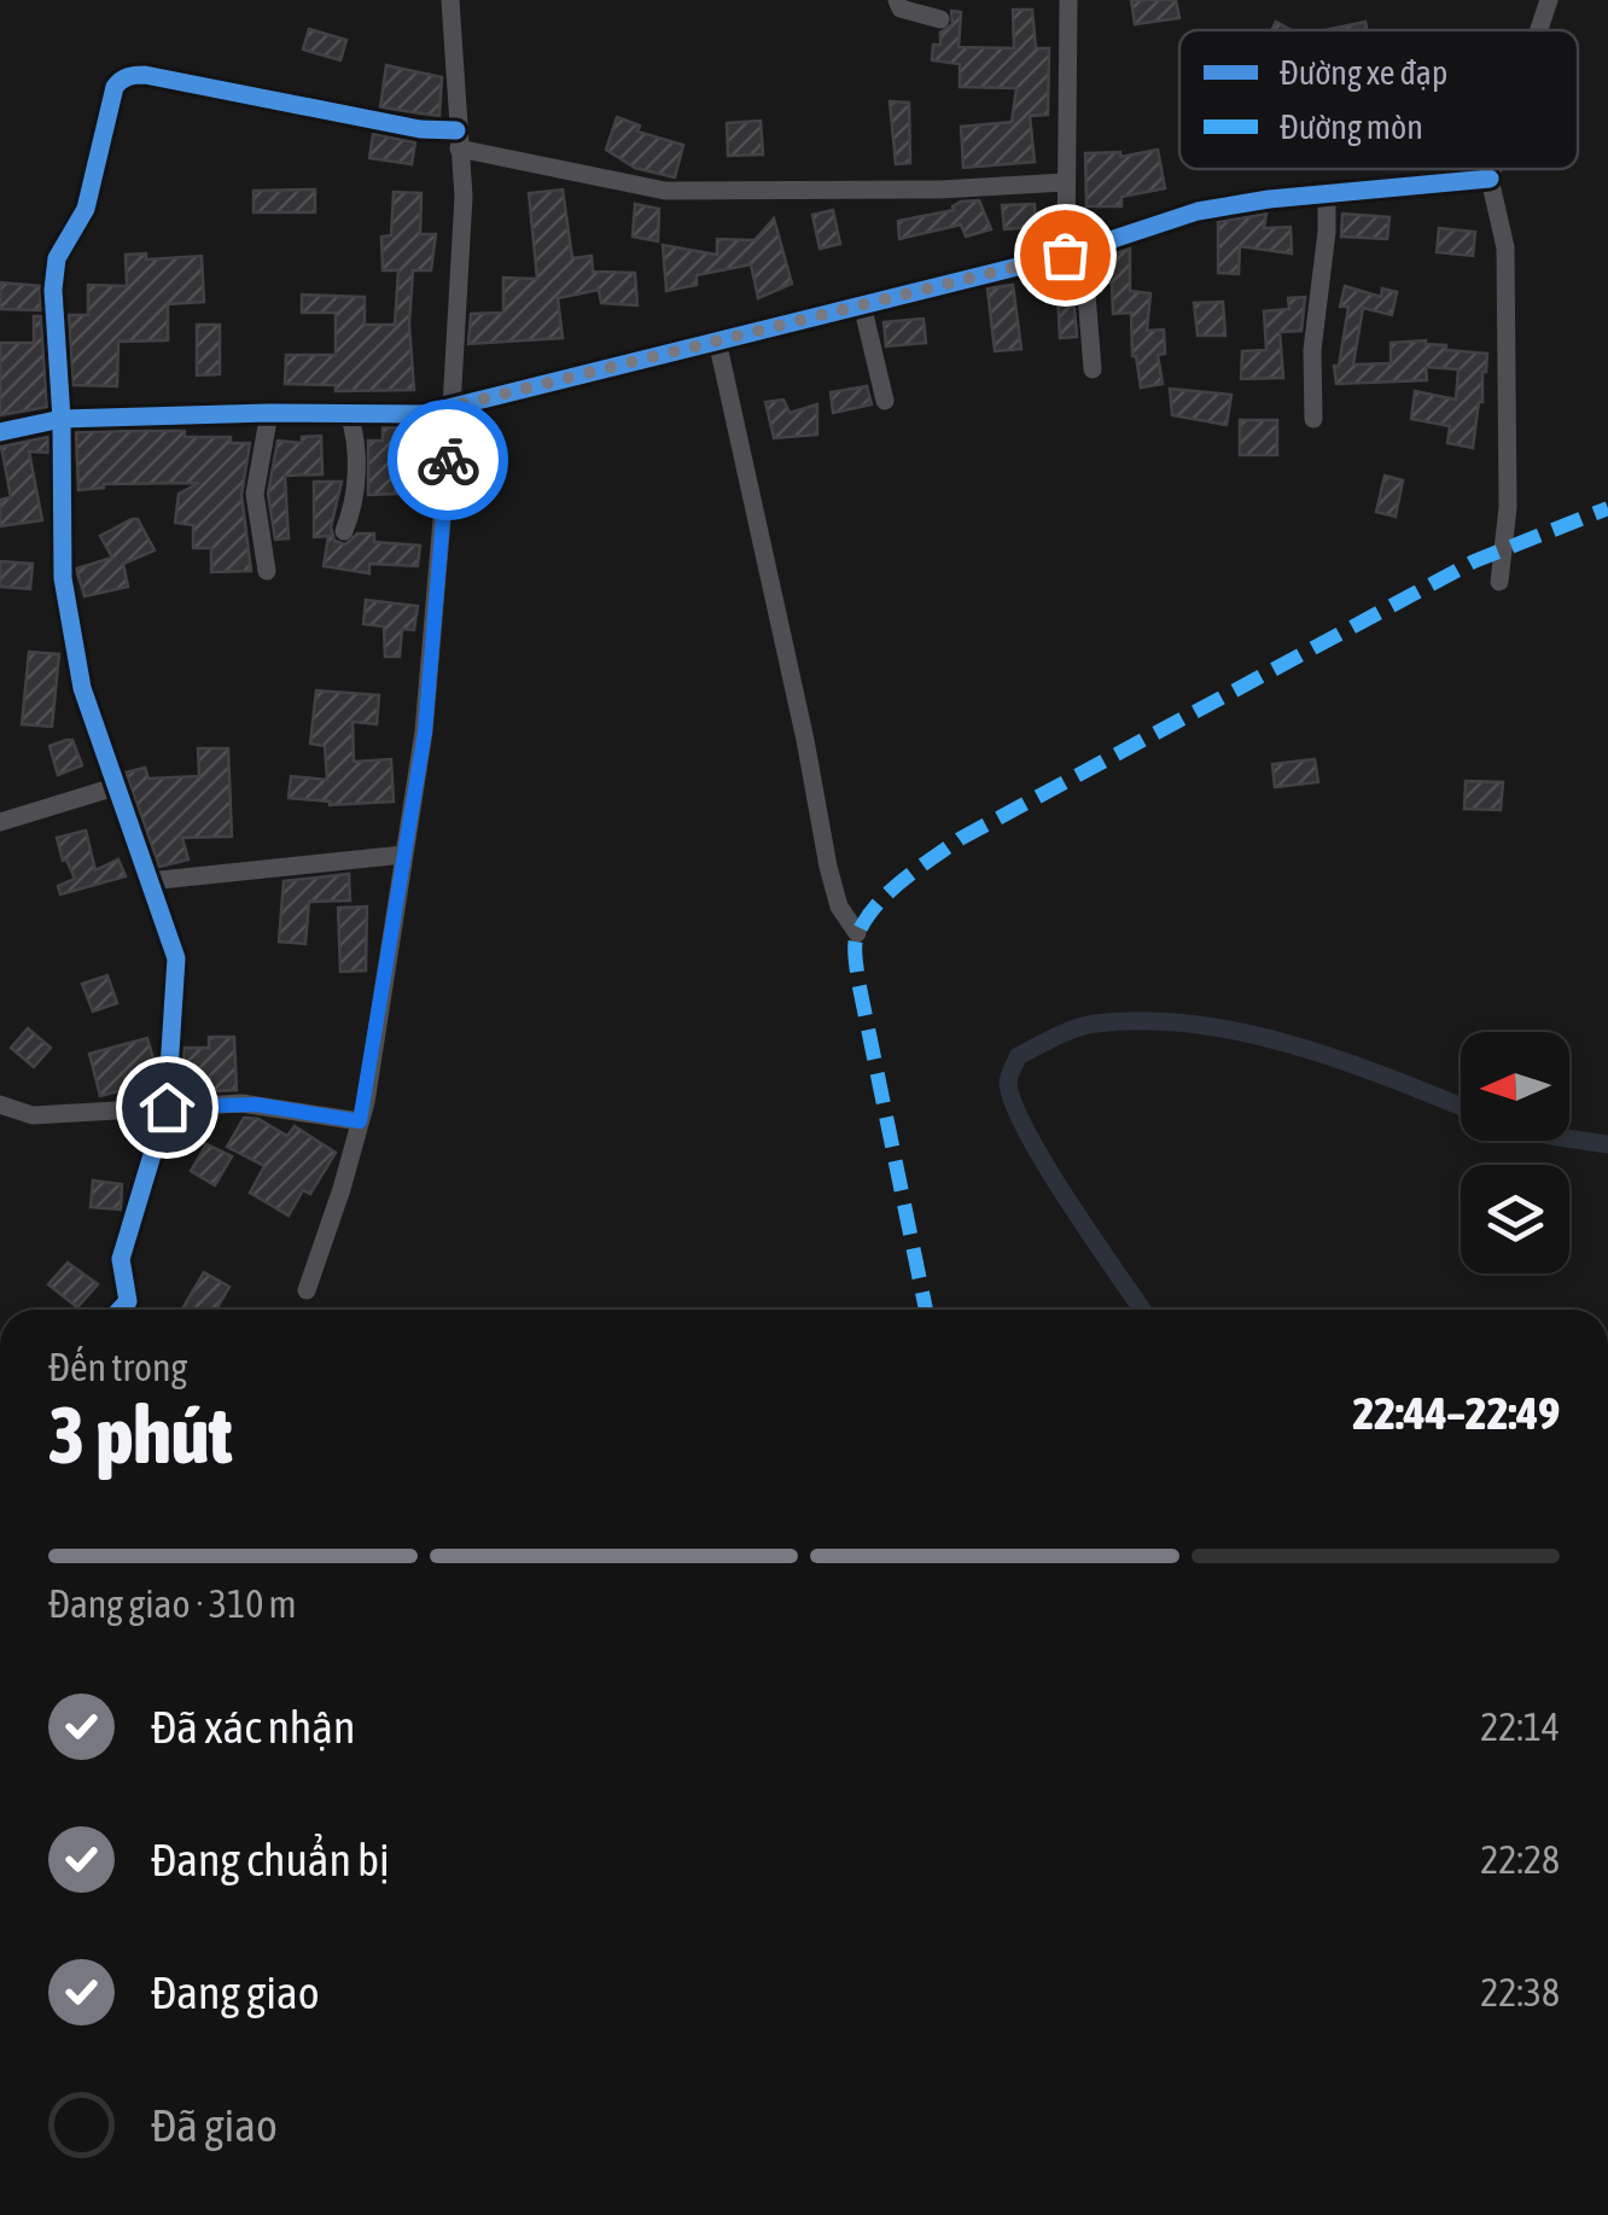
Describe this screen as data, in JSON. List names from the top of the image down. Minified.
{"legend":["Đường xe đạp","Đường mòn"],"north":"left","page":{"heading":["3 phút","Đến trong","22:44–22:49"],"bar":"Đang giao · 310 m","list":[["Đã xác nhận","22:14"],["Đang chuẩn bị","22:28"],["Đang giao","22:38"],"Đã giao"]}}
